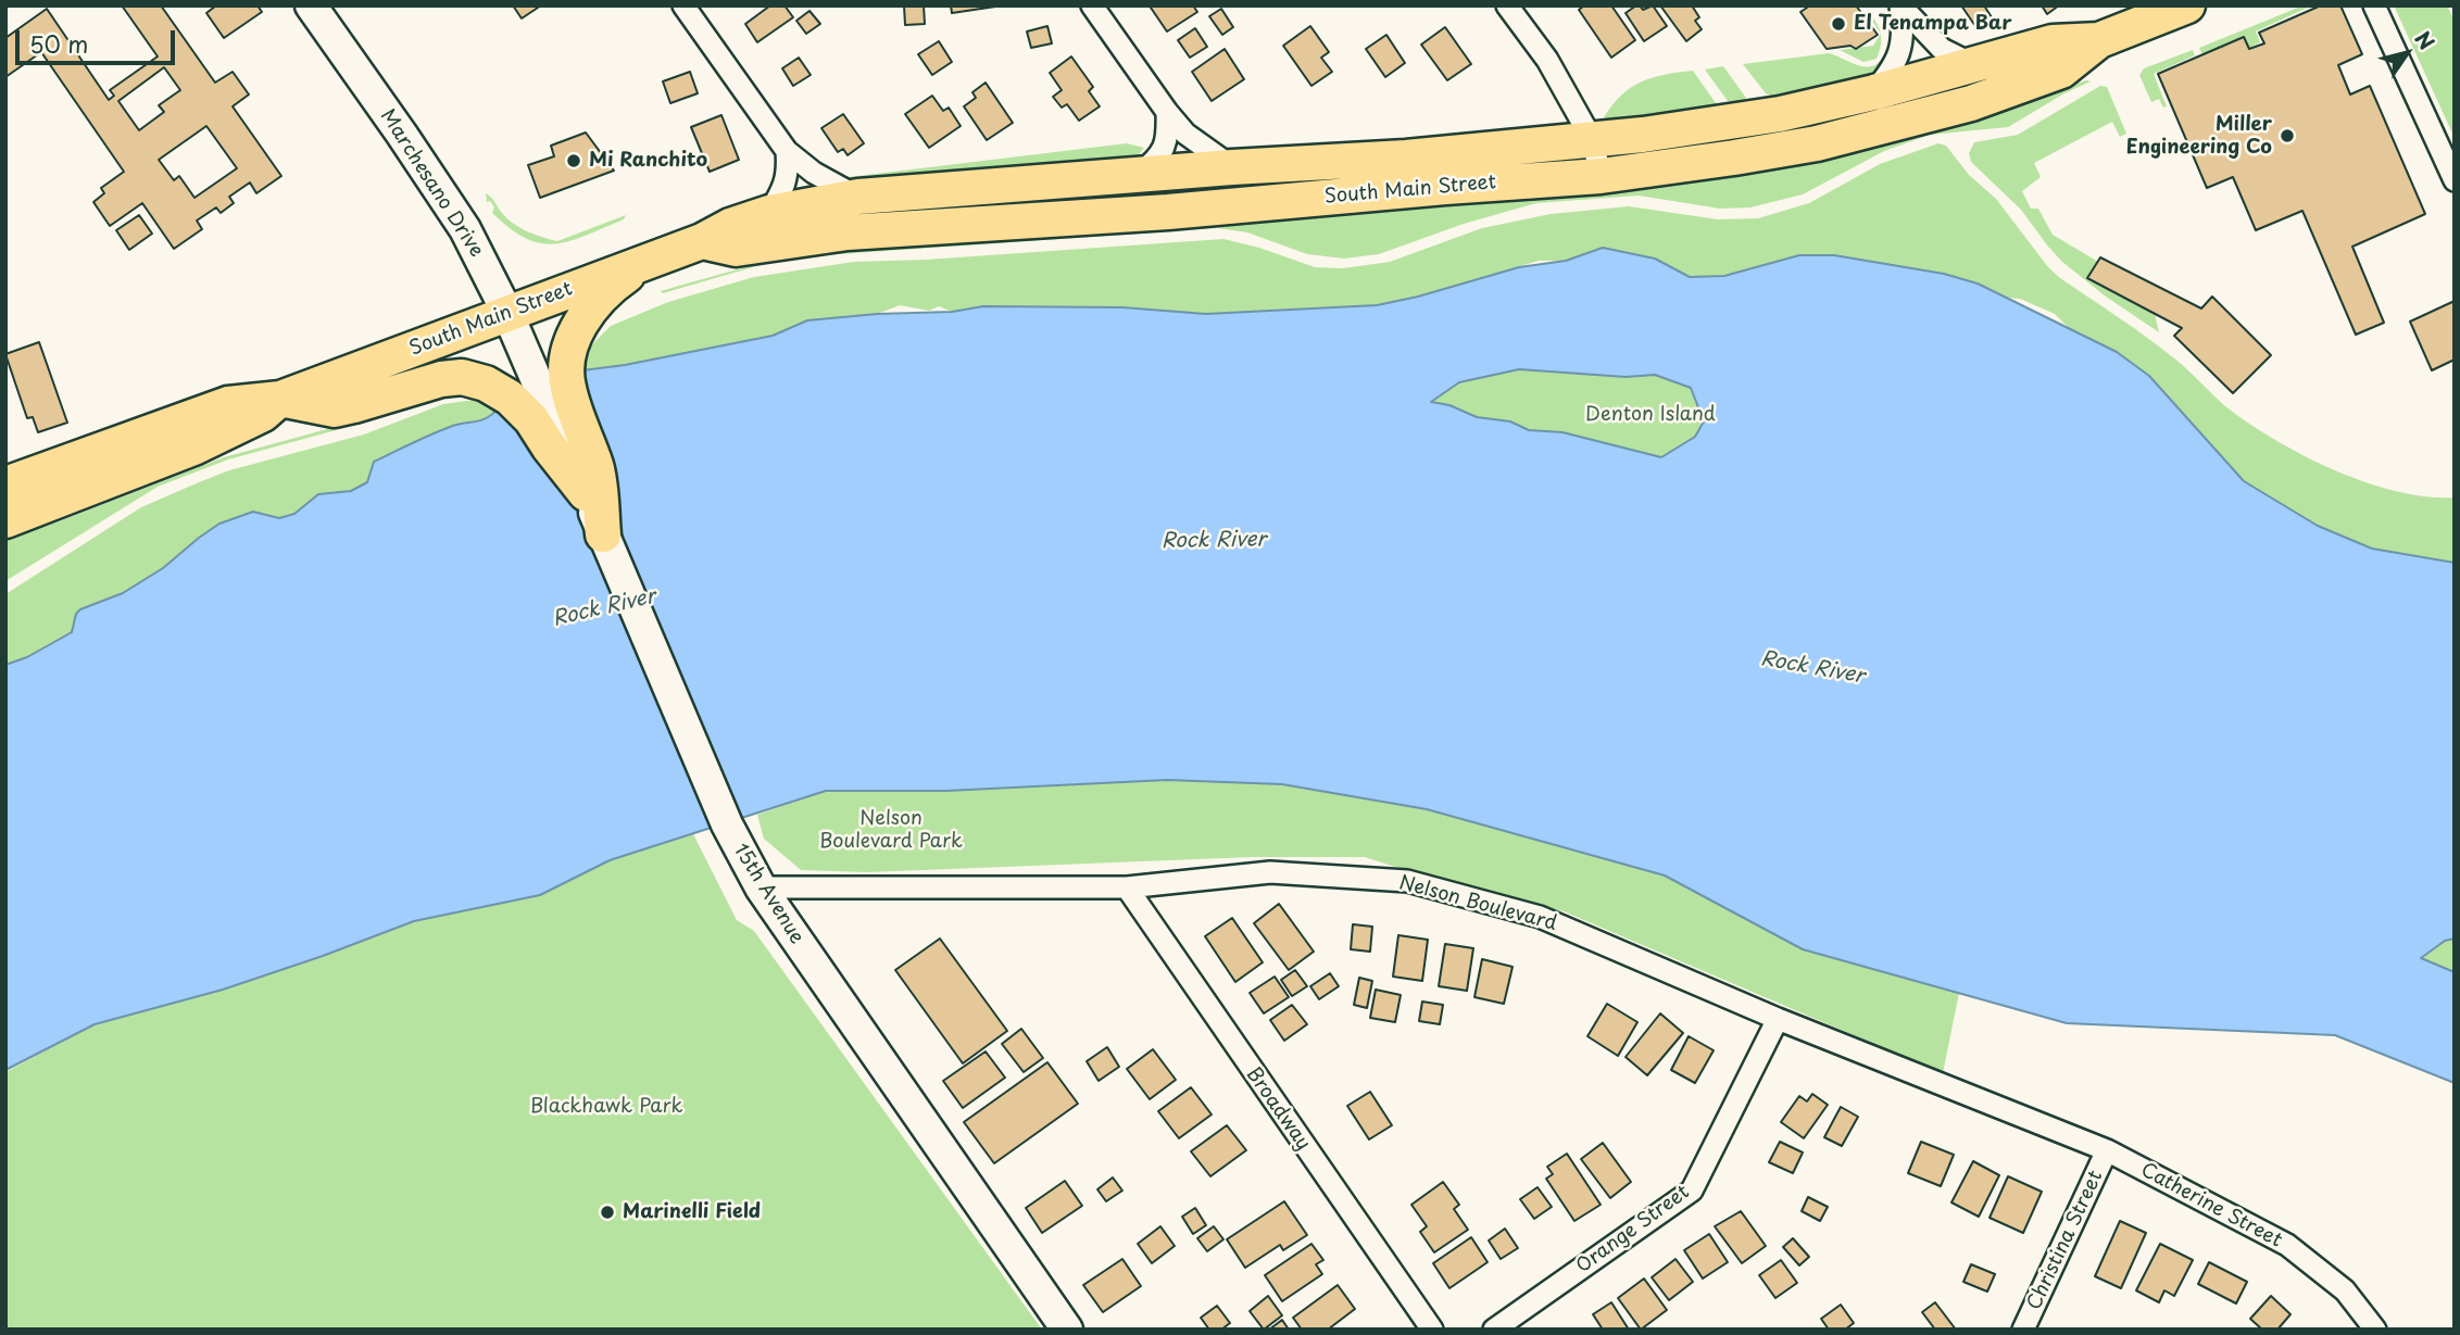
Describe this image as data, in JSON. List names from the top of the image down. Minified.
{"streets":{"main road":["Marchesano Drive","South Main Street","15th Avenue"],"street":["Nelson Boulevard","Broadway","Catherine Street","Orange Street","Christina Street"]},"crossings":[["Marchesano Drive","South Main Street"],["Marchesano Drive","15th Avenue"],["15th Avenue","Nelson Boulevard"],["Nelson Boulevard","Broadway"],["Nelson Boulevard","Catherine Street"],["Nelson Boulevard","Orange Street"],["Nelson Boulevard","Christina Street"],["Catherine Street","Christina Street"]],"water":["Rock River"],"parks":["Denton Island","Nelson Boulevard Park","Blackhawk Park"],"places":["El Tenampa Bar","Miller Engineering Co","Mi Ranchito","Marinelli Field"],"scale_bar":"50 m","north":"top right"}
